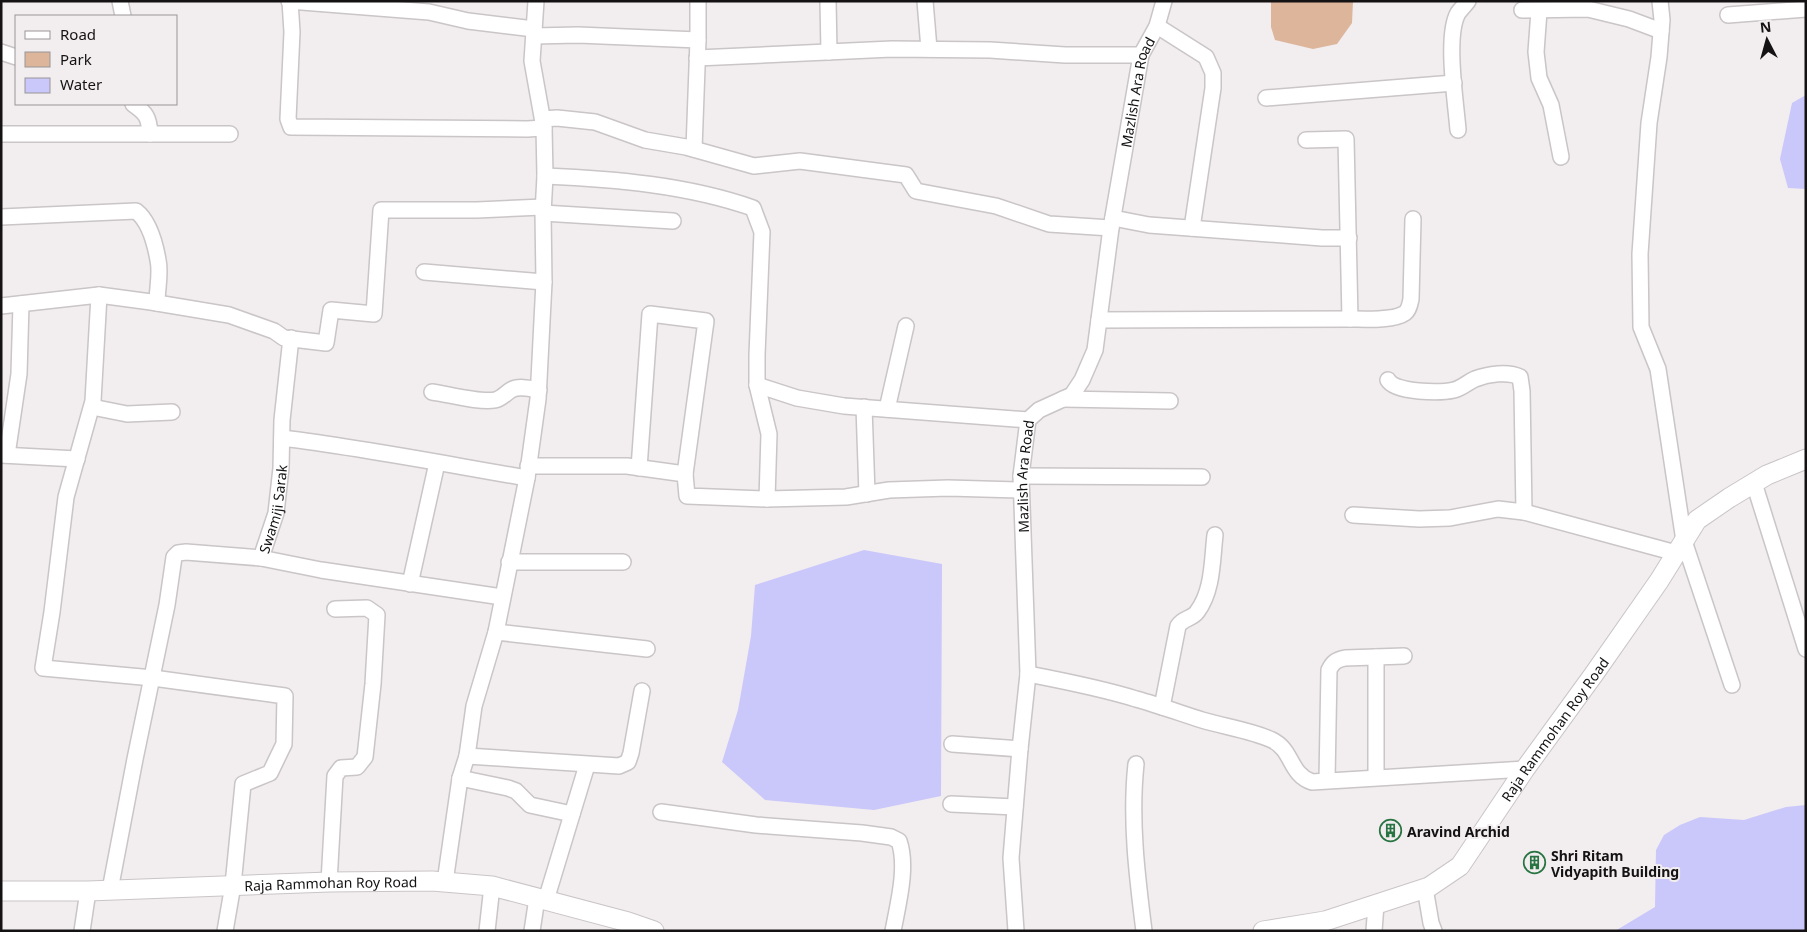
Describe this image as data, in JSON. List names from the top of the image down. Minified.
{"streets":{"main road":["Raja Rammohan Roy Road"],"street":["Mazlish Ara Road","Swamiji Sarak"]},"crossings":[["Swamiji Sarak","Raja Rammohan Roy Road"]],"places":{"building":["Aravind Archid","Shri Ritam Vidyapith Building"]},"legend":["Road","Park","Water"],"north":"top"}
